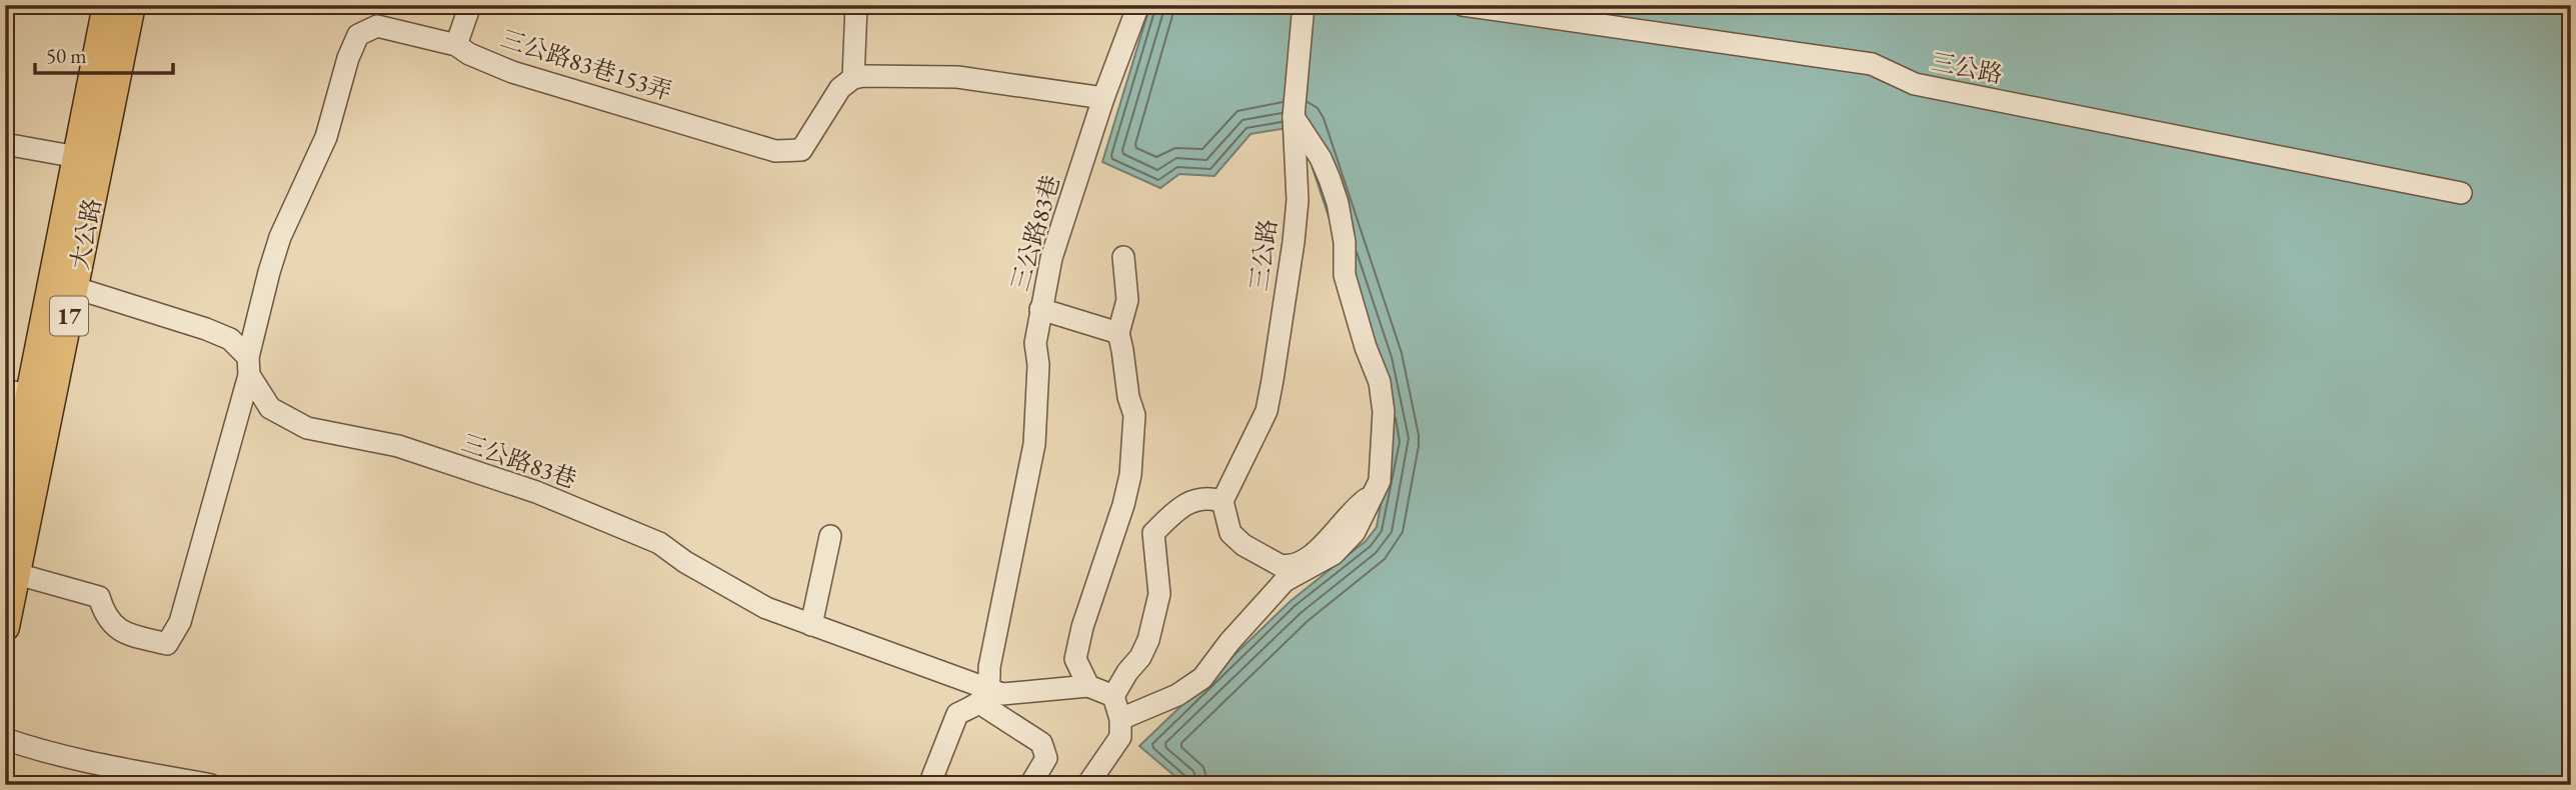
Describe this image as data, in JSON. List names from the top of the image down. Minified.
{"streets":{"main road":["大公路","17"],"street":["三公路83巷153弄","三公路","三公路83巷"]},"crossings":[["三公路83巷153弄","三公路83巷"],["三公路83巷153弄","大公路"],["三公路83巷","大公路"]],"scale_bar":"50 m"}
